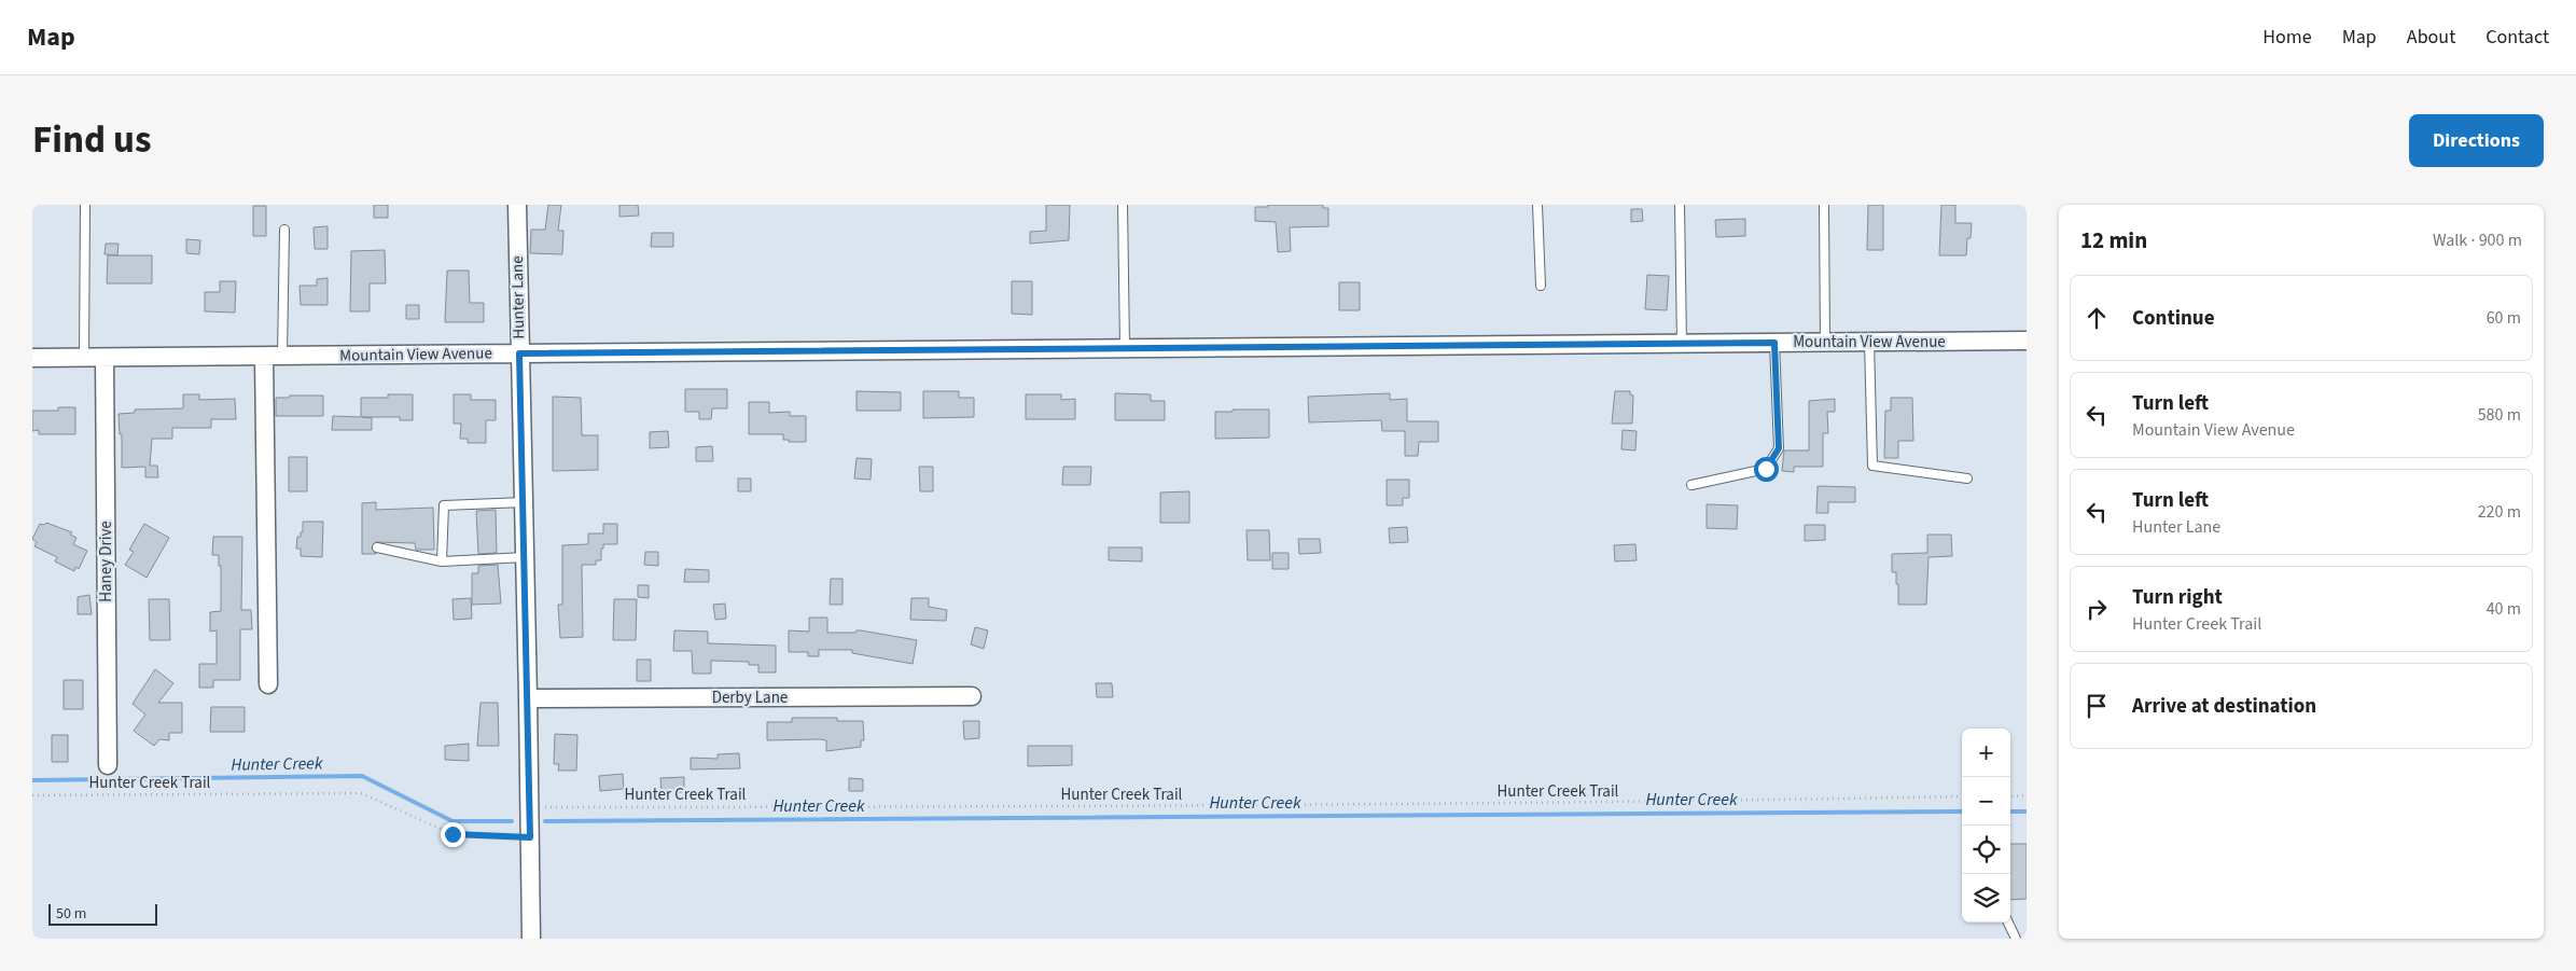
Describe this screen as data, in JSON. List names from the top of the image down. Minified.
{"streets":{"street":["Hunter Lane","Mountain View Avenue","Haney Drive","Derby Lane"],"path":["Hunter Creek Trail"]},"crossings":[["Hunter Lane","Mountain View Avenue"],["Hunter Lane","Derby Lane"],["Hunter Lane","Hunter Creek Trail"],["Mountain View Avenue","Haney Drive"]],"water":["Hunter Creek"],"scale_bar":"50 m","page":{"header":"Map","nav":["Home","Map","About","Contact"],"title":"Find us","buttons":"Directions","heading":["12 min","Walk · 900 m"],"list":[["Continue","60 m"],["Turn left","Mountain View Avenue","580 m"],["Turn left","Hunter Lane","220 m"],["Turn right","Hunter Creek Trail","40 m"],"Arrive at destination"],"map_buttons":["+","−"],"scale":"50 m"}}
